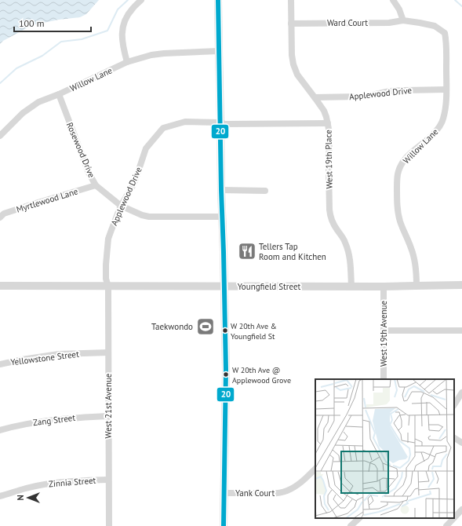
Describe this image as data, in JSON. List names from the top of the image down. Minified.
{"streets":{"street":["Ward Court","Willow Lane","Applewood Drive","Rosewood Drive","West 19th Place","Myrtlewood Lane","Youngfield Street","West 19th Avenue","Yellowstone Street","West 21st Avenue","Zang Street","Zinnia Street","Yank Court"]},"crossings":[["Ward Court","Willow Lane"],["Ward Court","West 19th Place"],["Willow Lane","Applewood Drive"],["Willow Lane","Rosewood Drive"],["Willow Lane","Youngfield Street"],["Applewood Drive","Rosewood Drive"],["Applewood Drive","West 19th Place"],["Applewood Drive","Youngfield Street"],["Applewood Drive","West 21st Avenue"],["Rosewood Drive","Myrtlewood Lane"],["West 19th Place","Youngfield Street"],["Youngfield Street","West 19th Avenue"],["Youngfield Street","West 21st Avenue"],["Yellowstone Street","West 21st Avenue"],["West 21st Avenue","Zang Street"],["West 21st Avenue","Zinnia Street"]],"places":{"restaurant":["Tellers Tap Room and Kitchen"],"sports":["Taekwondo"],"other":["W 20th Ave & Youngfield St","W 20th Ave @ Applewood Grove"]},"lines":["transit line 20"],"scale_bar":"100 m","north":"left"}
